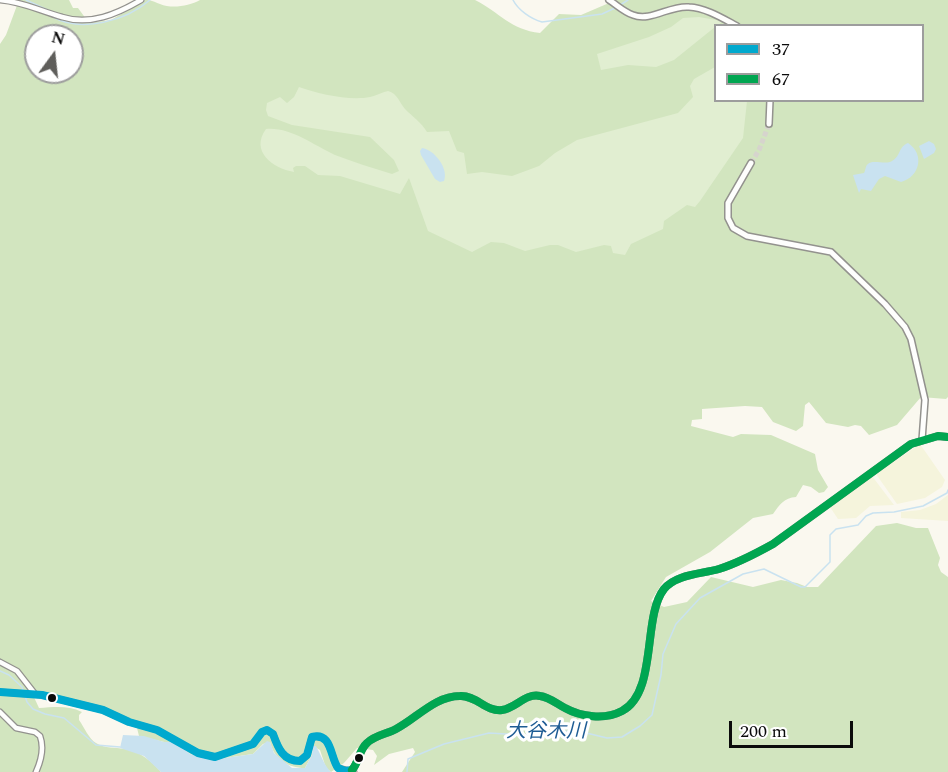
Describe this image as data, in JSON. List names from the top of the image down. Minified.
{"water":["大谷木川"],"lines":["transit line 67","transit line 37"],"legend":["37","67"],"scale_bar":"200 m","north":"top"}
